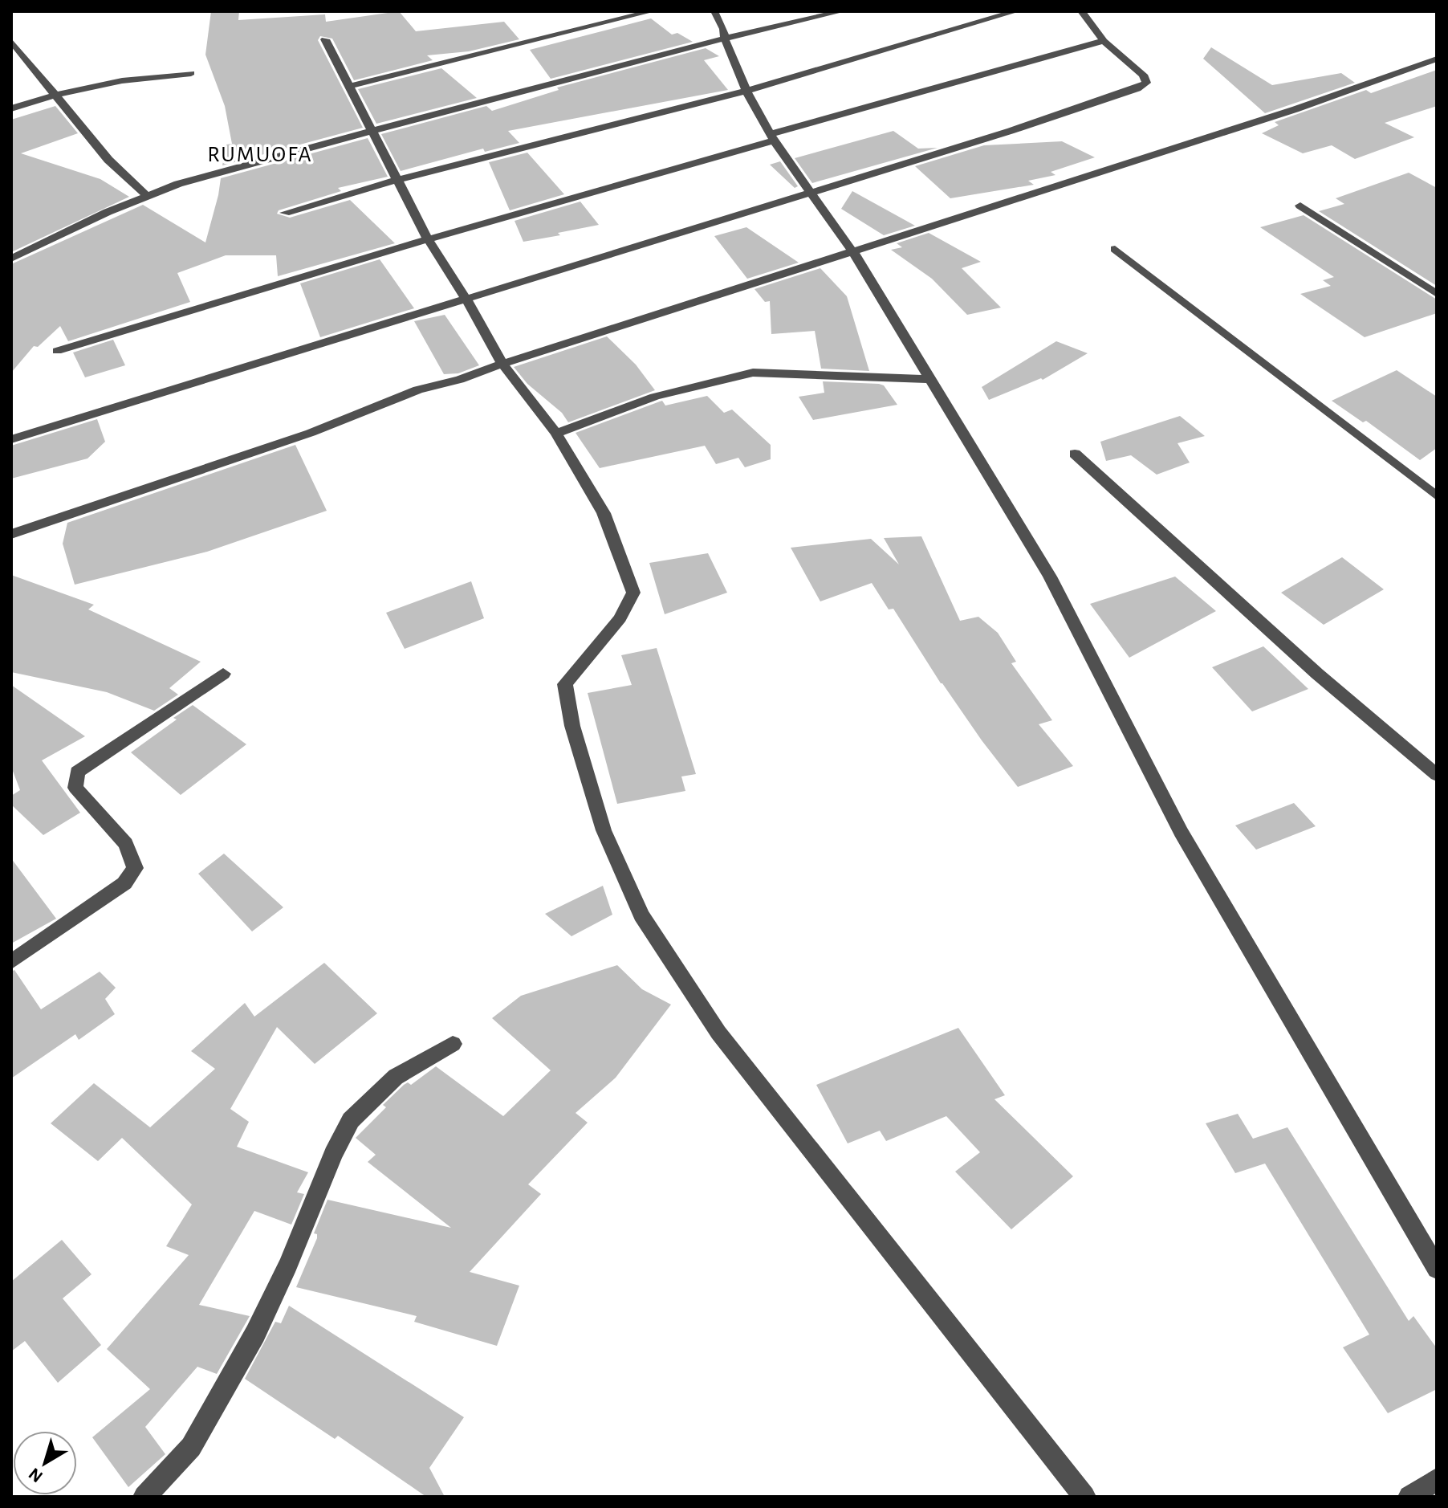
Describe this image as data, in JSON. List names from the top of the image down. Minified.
{"districts":["RUMUOFA"],"north":"bottom left"}
